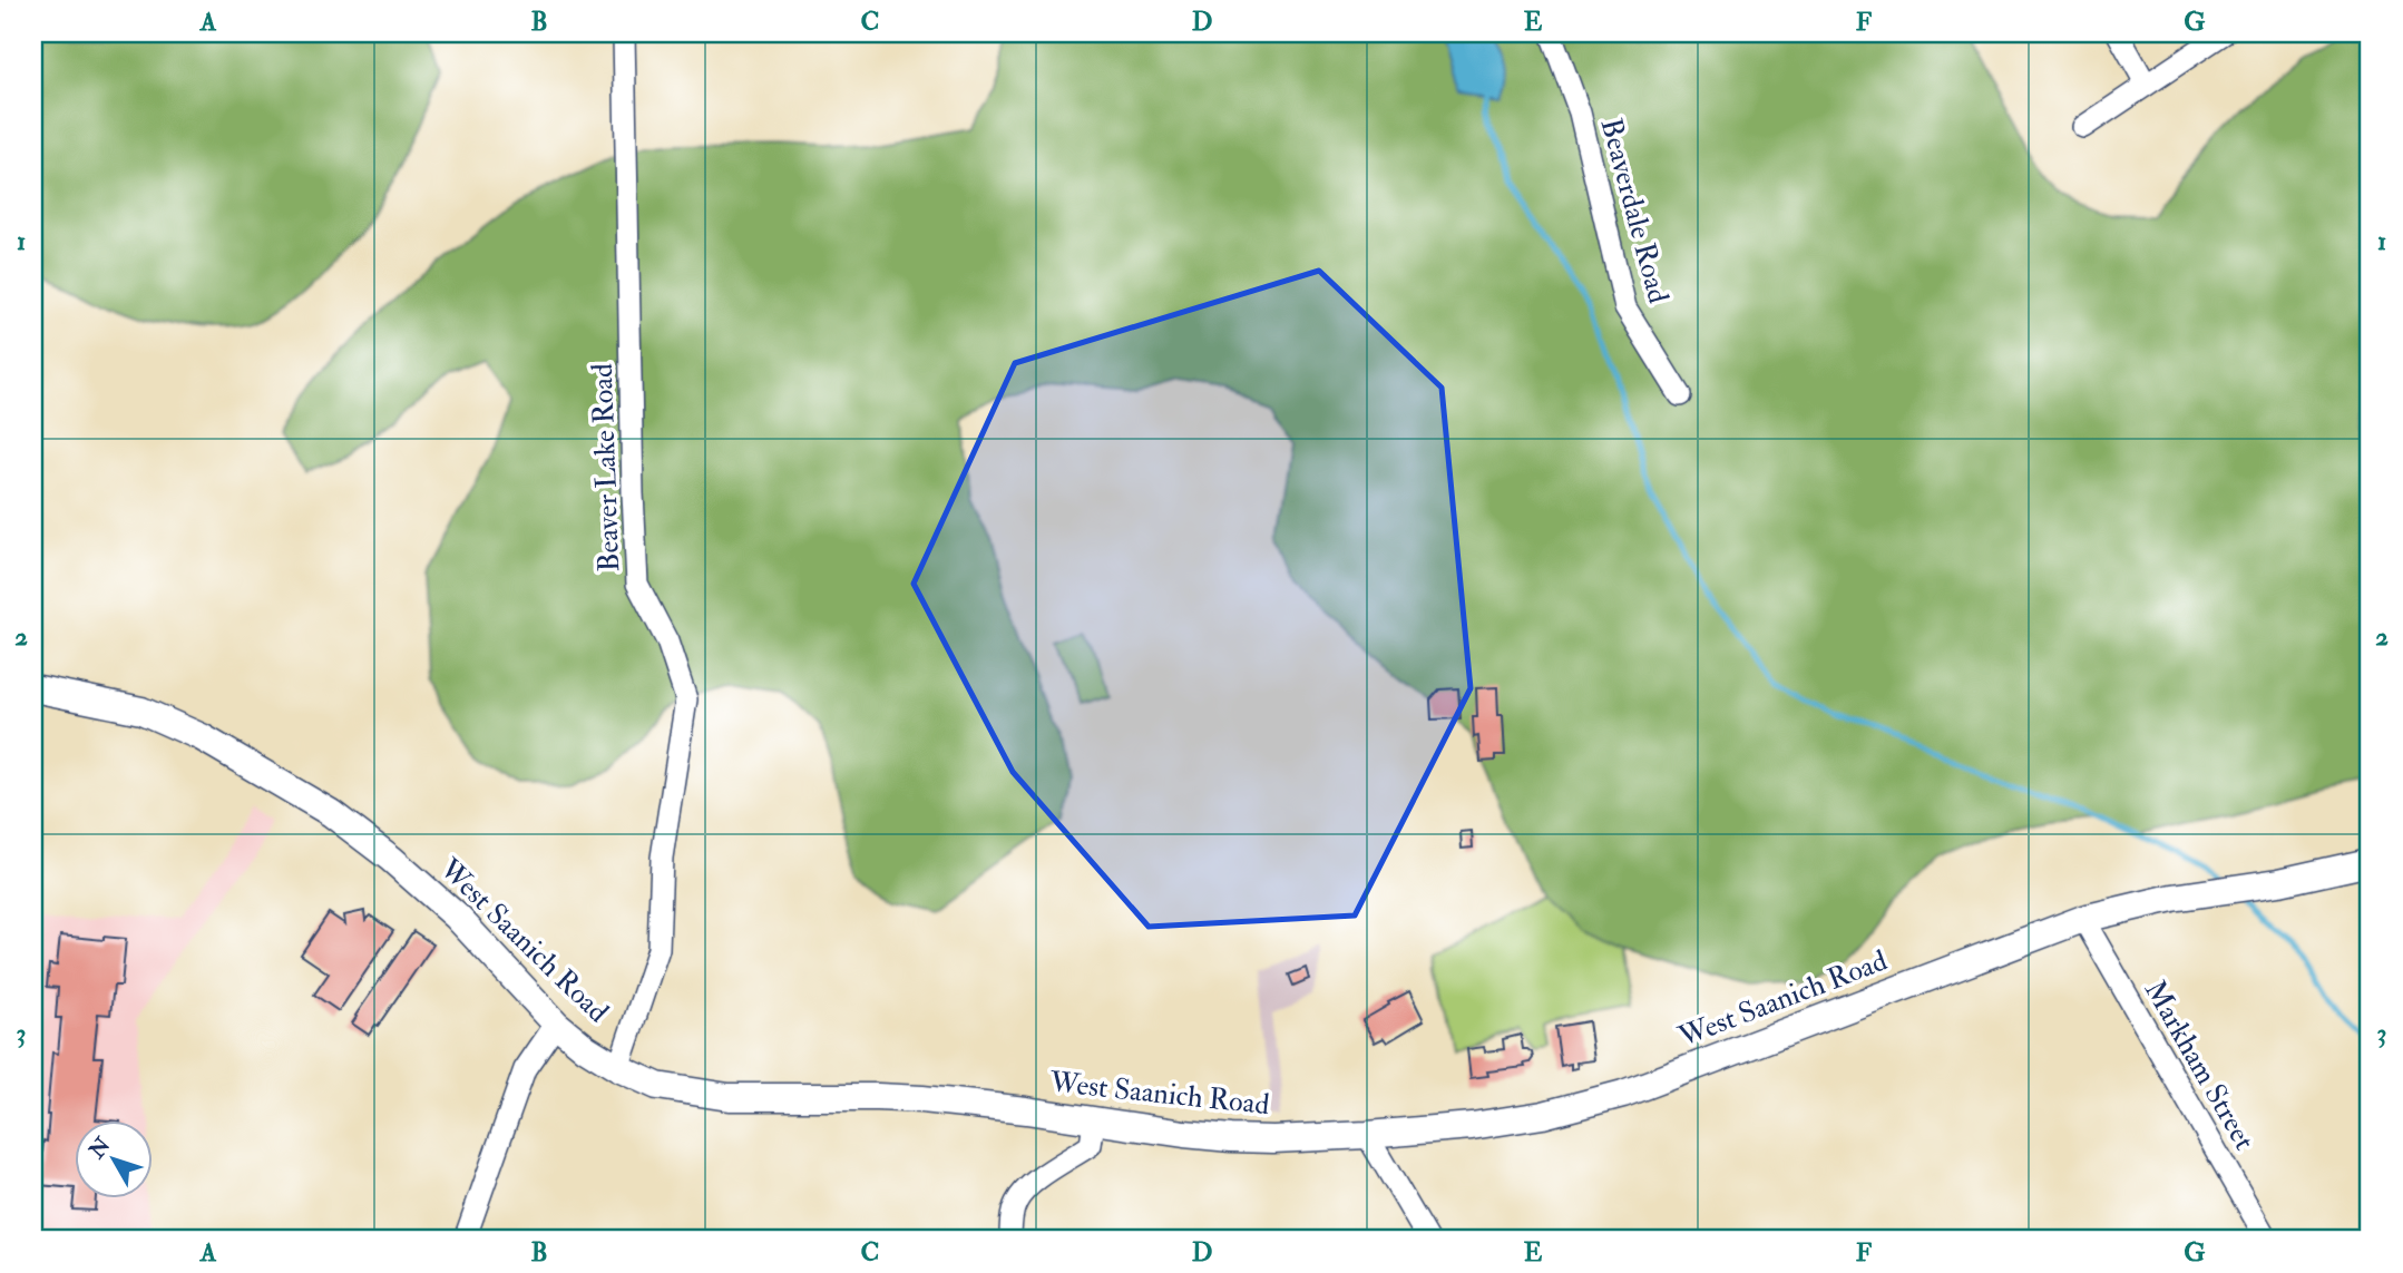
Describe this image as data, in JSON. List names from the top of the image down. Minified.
{"streets":{"main road":["West Saanich Road"],"street":["Beaverdale Road","Beaver Lake Road","Markham Street"]},"crossings":[["Beaver Lake Road","West Saanich Road"],["West Saanich Road","Markham Street"]],"north":"top left","grid":{"columns":["A","B","C","D","E","F","G"],"rows":["1","2","3"]}}
